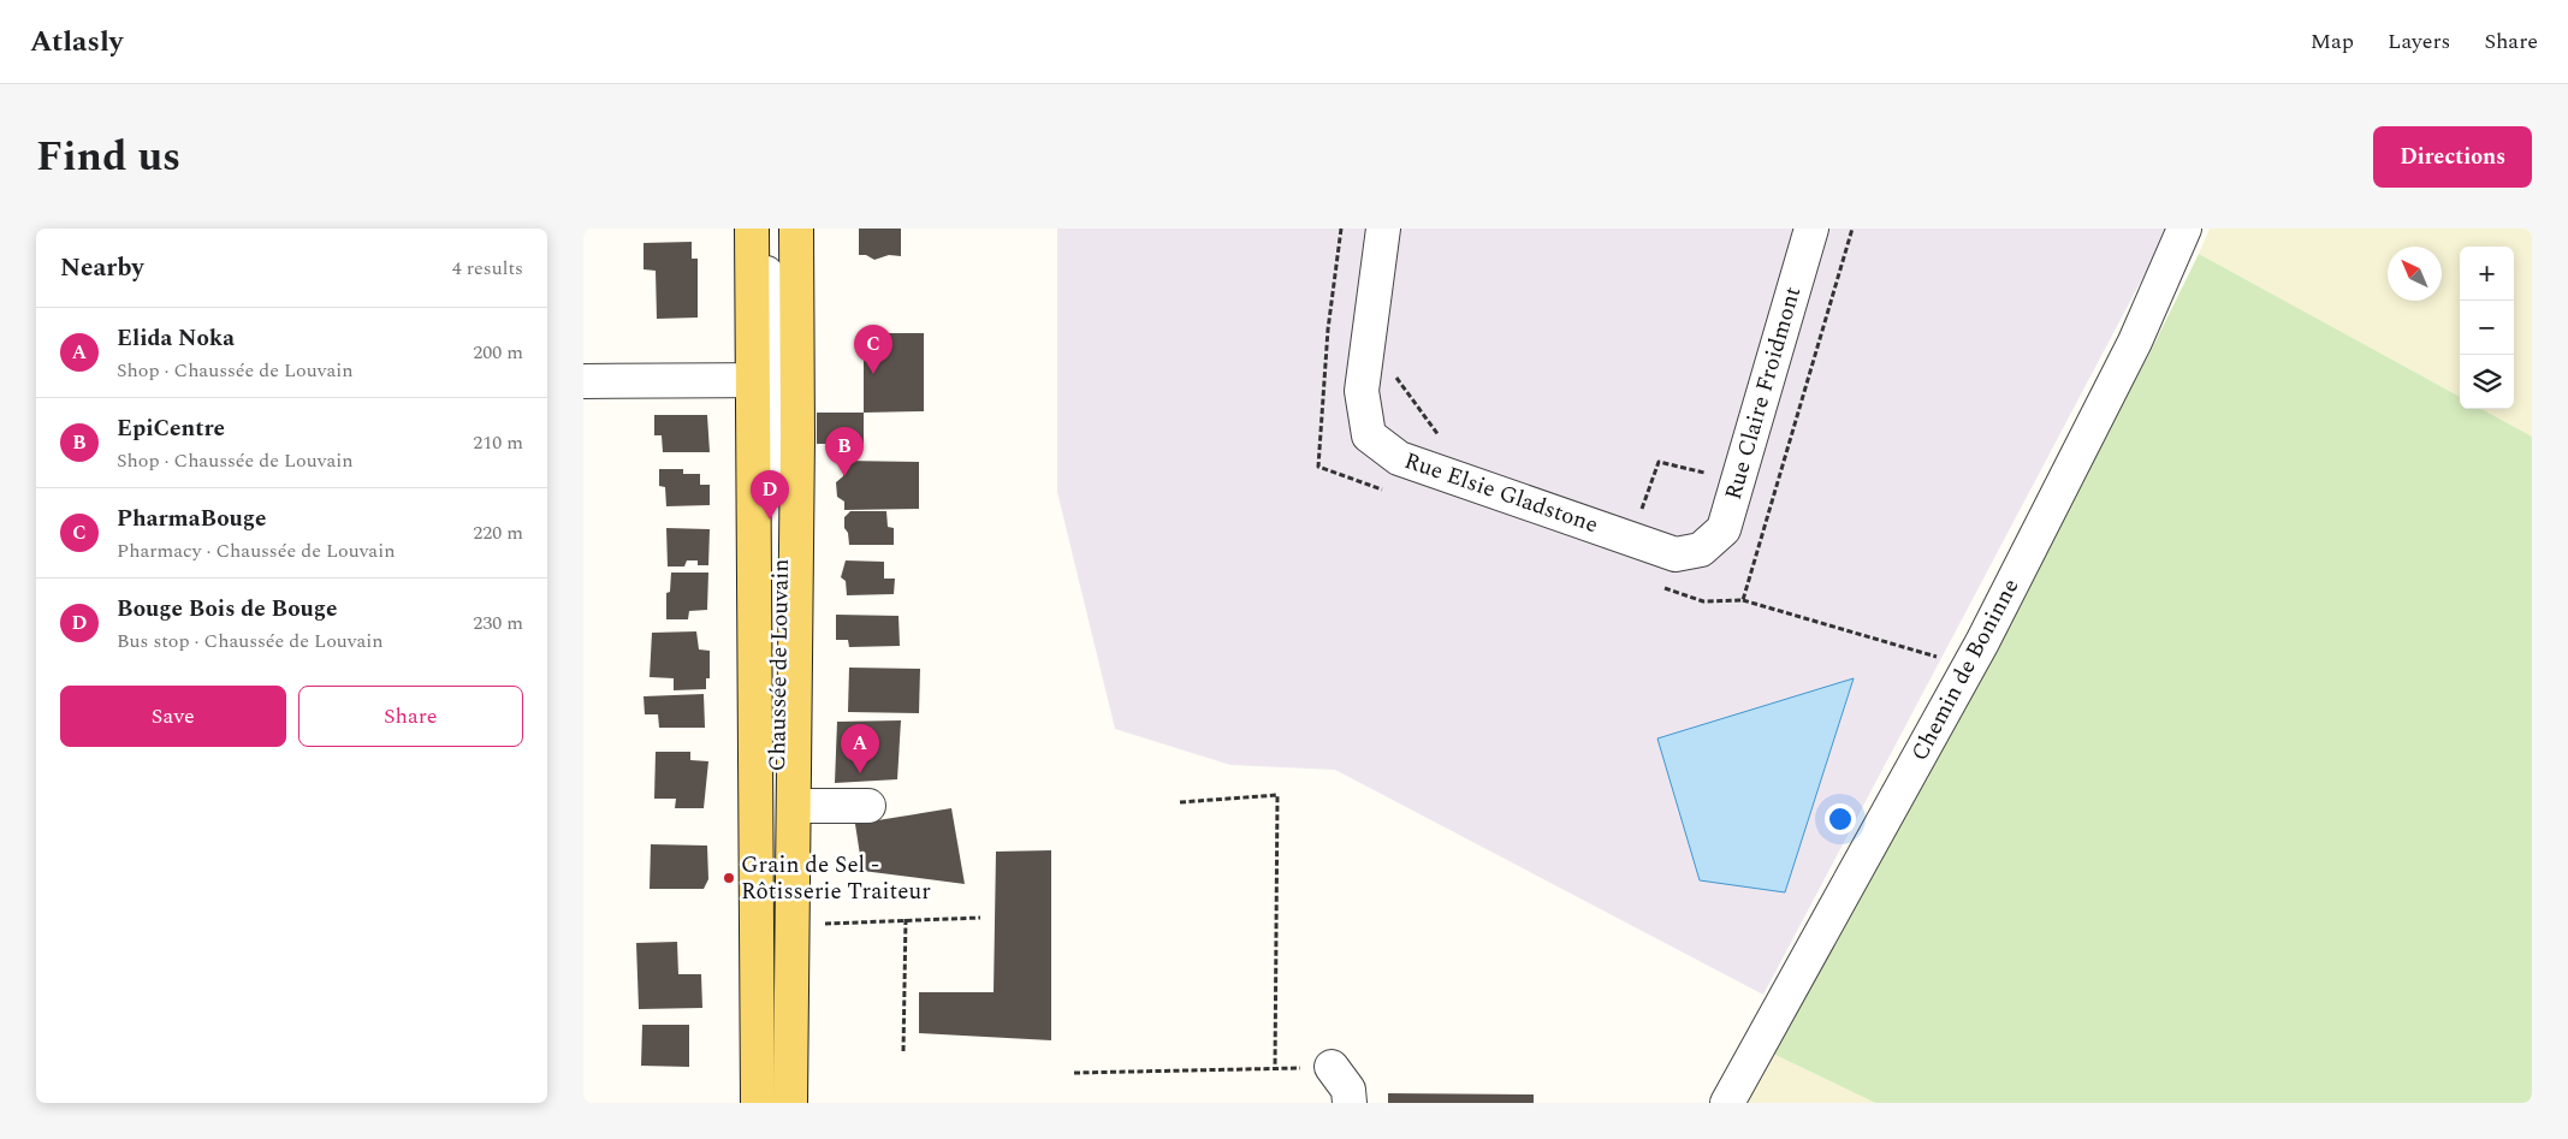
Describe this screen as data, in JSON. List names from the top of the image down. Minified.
{"streets":{"main road":["Chaussée de Louvain"],"street":["Rue Claire Froidmont","Rue Elsie Gladstone","Chemin de Boninne"]},"crossings":[["Rue Claire Froidmont","Rue Elsie Gladstone"]],"places":["Grain de Sel - Rôtisserie Traiteur"],"north":"top left","page":{"header":"Atlasly","nav":["Map","Layers","Share"],"title":"Find us","buttons":["Directions",["Save","Share"]],"heading":["Nearby","4 results"],"map_buttons":["+","−"],"list":[{"mark":"A","name":"Elida Noka","note":"Shop · Chaussée de Louvain","value":"200 m"},{"mark":"B","name":"EpiCentre","note":"Shop · Chaussée de Louvain","value":"210 m"},{"mark":"C","name":"PharmaBouge","note":"Pharmacy · Chaussée de Louvain","value":"220 m"},{"mark":"D","name":"Bouge Bois de Bouge","note":"Bus stop · Chaussée de Louvain","value":"230 m"}],"pins":["C","B","D","A"]}}
